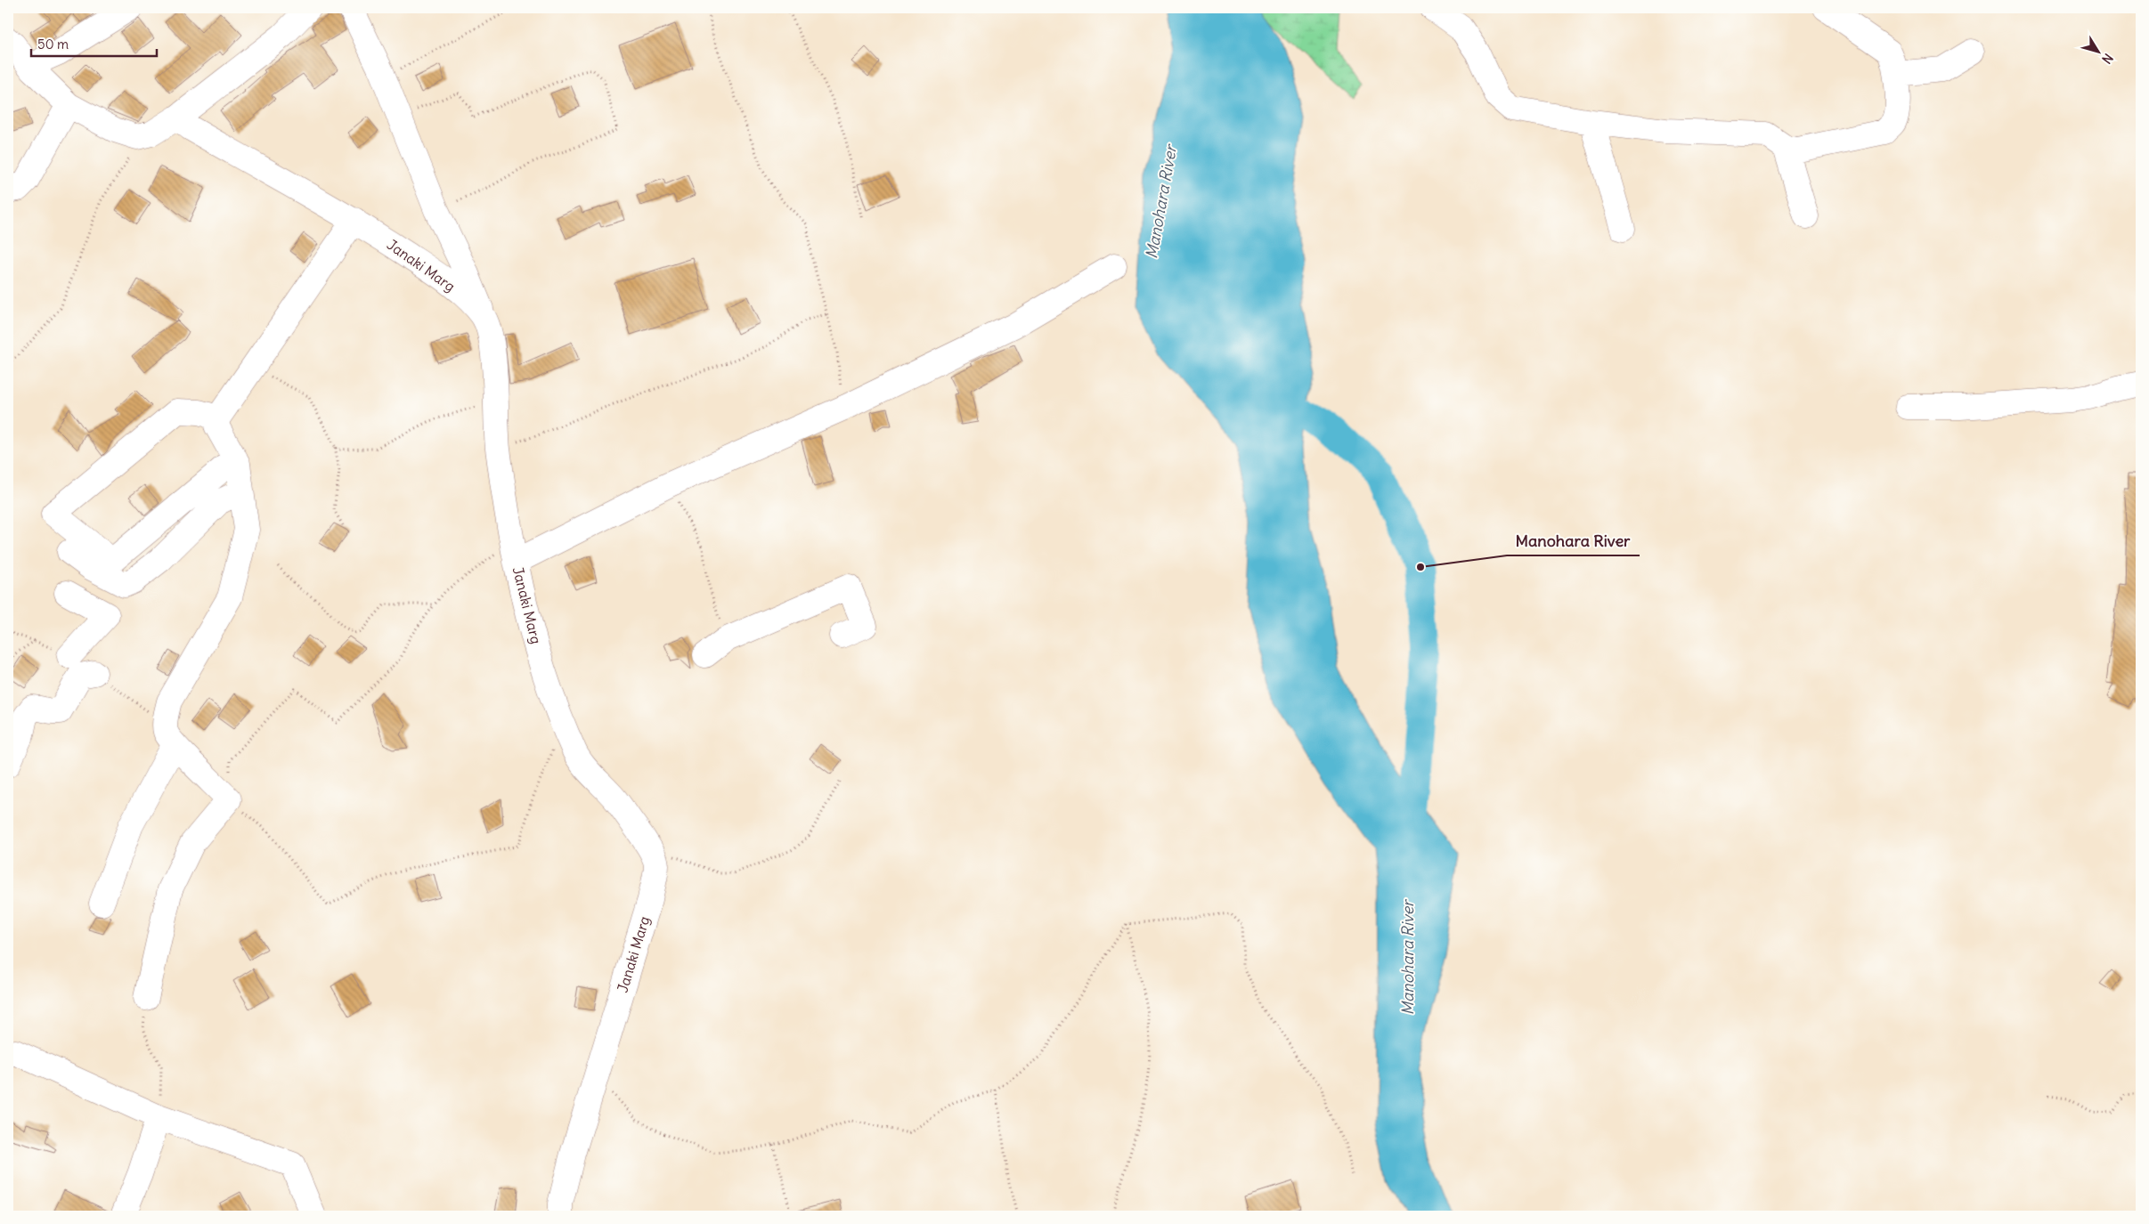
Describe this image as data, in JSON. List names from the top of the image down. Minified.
{"streets":{"street":["Janaki Marg"]},"water":["Manohara River"],"places":["Manohara River"],"scale_bar":"50 m","north":"bottom right"}
